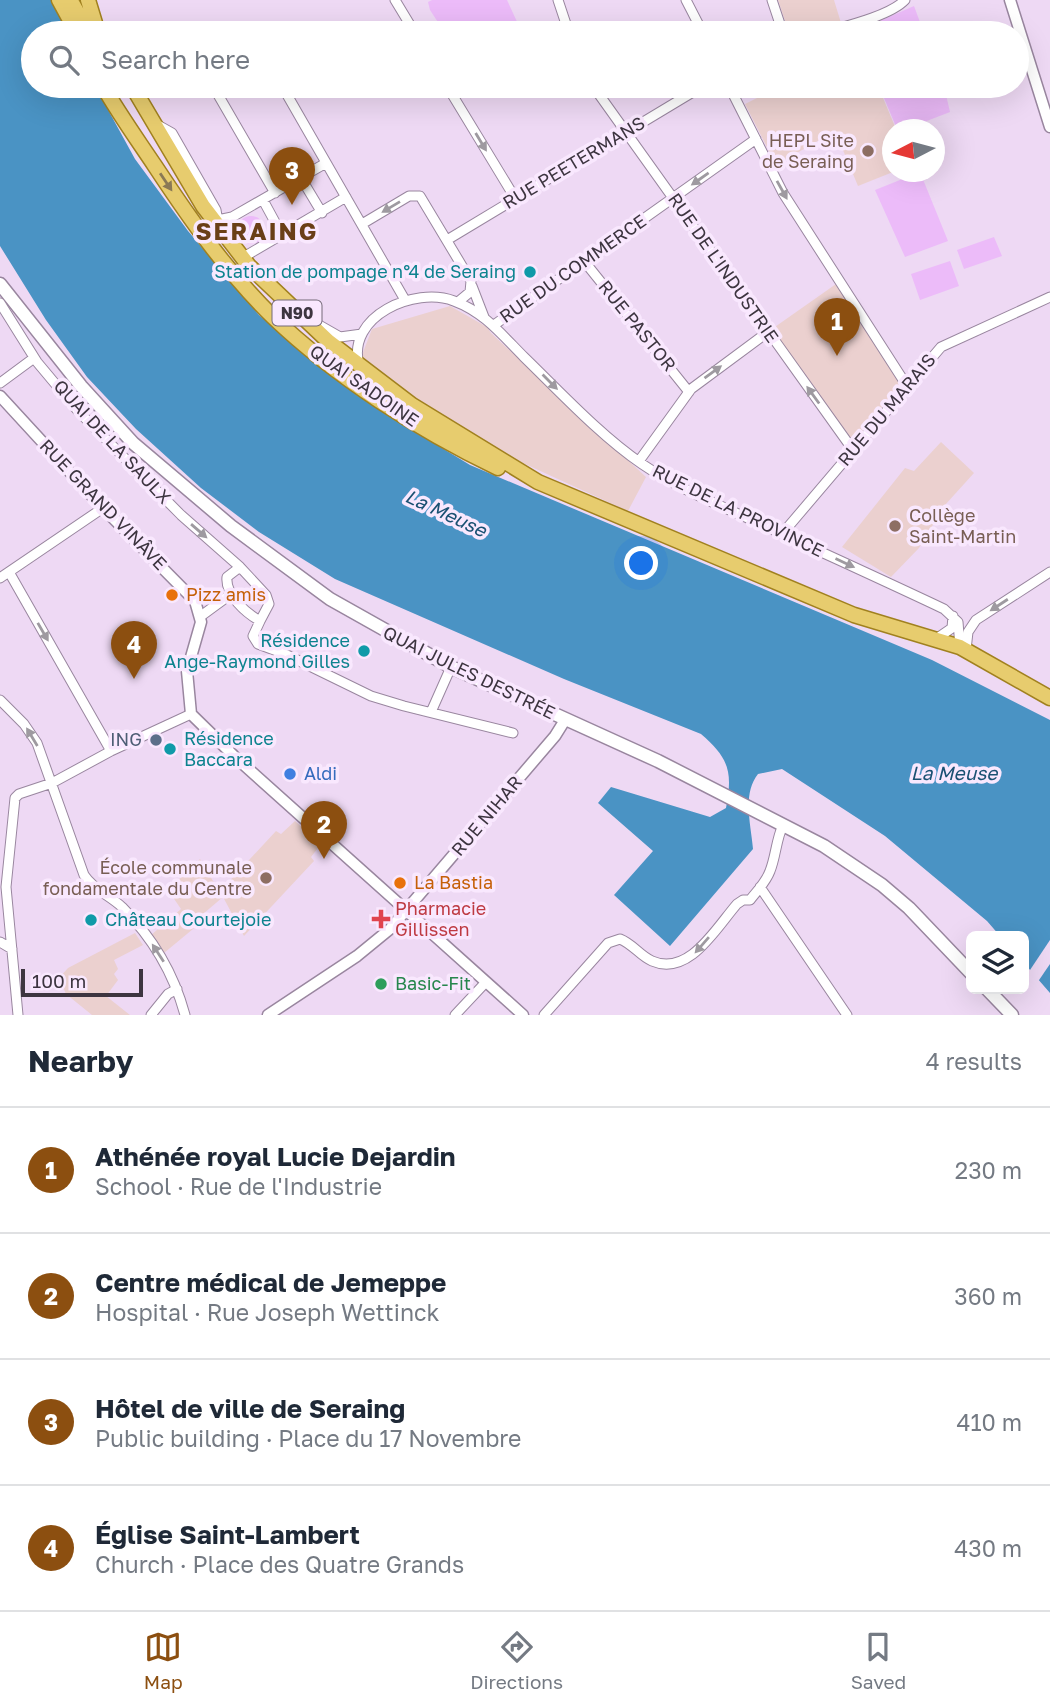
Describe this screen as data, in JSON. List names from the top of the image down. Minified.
{"streets":{"main road":["N90","QUAI SADOINE","QUAI JULES DESTRÉE"],"street":["RUE PEETERMANS","RUE DE L'INDUSTRIE","RUE DU COMMERCE","RUE PASTOR","RUE DU MARAIS","QUAI DE LA SAULX","RUE GRAND VINÂVE","RUE DE LA PROVINCE","RUE NIHAR"]},"crossings":[["RUE PEETERMANS","RUE DE L'INDUSTRIE"],["RUE DE L'INDUSTRIE","RUE DU COMMERCE"],["RUE DE L'INDUSTRIE","RUE DU MARAIS"],["RUE DU COMMERCE","RUE PASTOR"],["RUE DU COMMERCE","RUE DE LA PROVINCE"],["N90","QUAI SADOINE"],["RUE DU MARAIS","RUE DE LA PROVINCE"],["QUAI JULES DESTRÉE","RUE NIHAR"]],"one_way":["QUAI DE LA SAULX","RUE DE LA PROVINCE"],"districts":["SERAING"],"water":["La Meuse"],"places":{"other":["HEPL Site de Seraing","Station de pompage n°4 de Seraing","Collège Saint-Martin","Pizz amis","Résidence Ange-Raymond Gilles","ING","Résidence Baccara","Aldi","École communale fondamentale du Centre","La Bastia","Château Courtejoie","Basic-Fit"],"health":["Pharmacie Gillissen"]},"scale_bar":"100 m","north":"left","page":{"search":"Search here","pins":["3","1","4","2"],"scale":"100 m","heading":["Nearby","4 results"],"list":[{"mark":"1","name":"Athénée royal Lucie Dejardin","note":"School · Rue de l'Industrie","value":"230 m"},{"mark":"2","name":"Centre médical de Jemeppe","note":"Hospital · Rue Joseph Wettinck","value":"360 m"},{"mark":"3","name":"Hôtel de ville de Seraing","note":"Public building · Place du 17 Novembre","value":"410 m"},{"mark":"4","name":"Église Saint-Lambert","note":"Church · Place des Quatre Grands","value":"430 m"}],"nav":["Map","Directions","Saved"]}}
